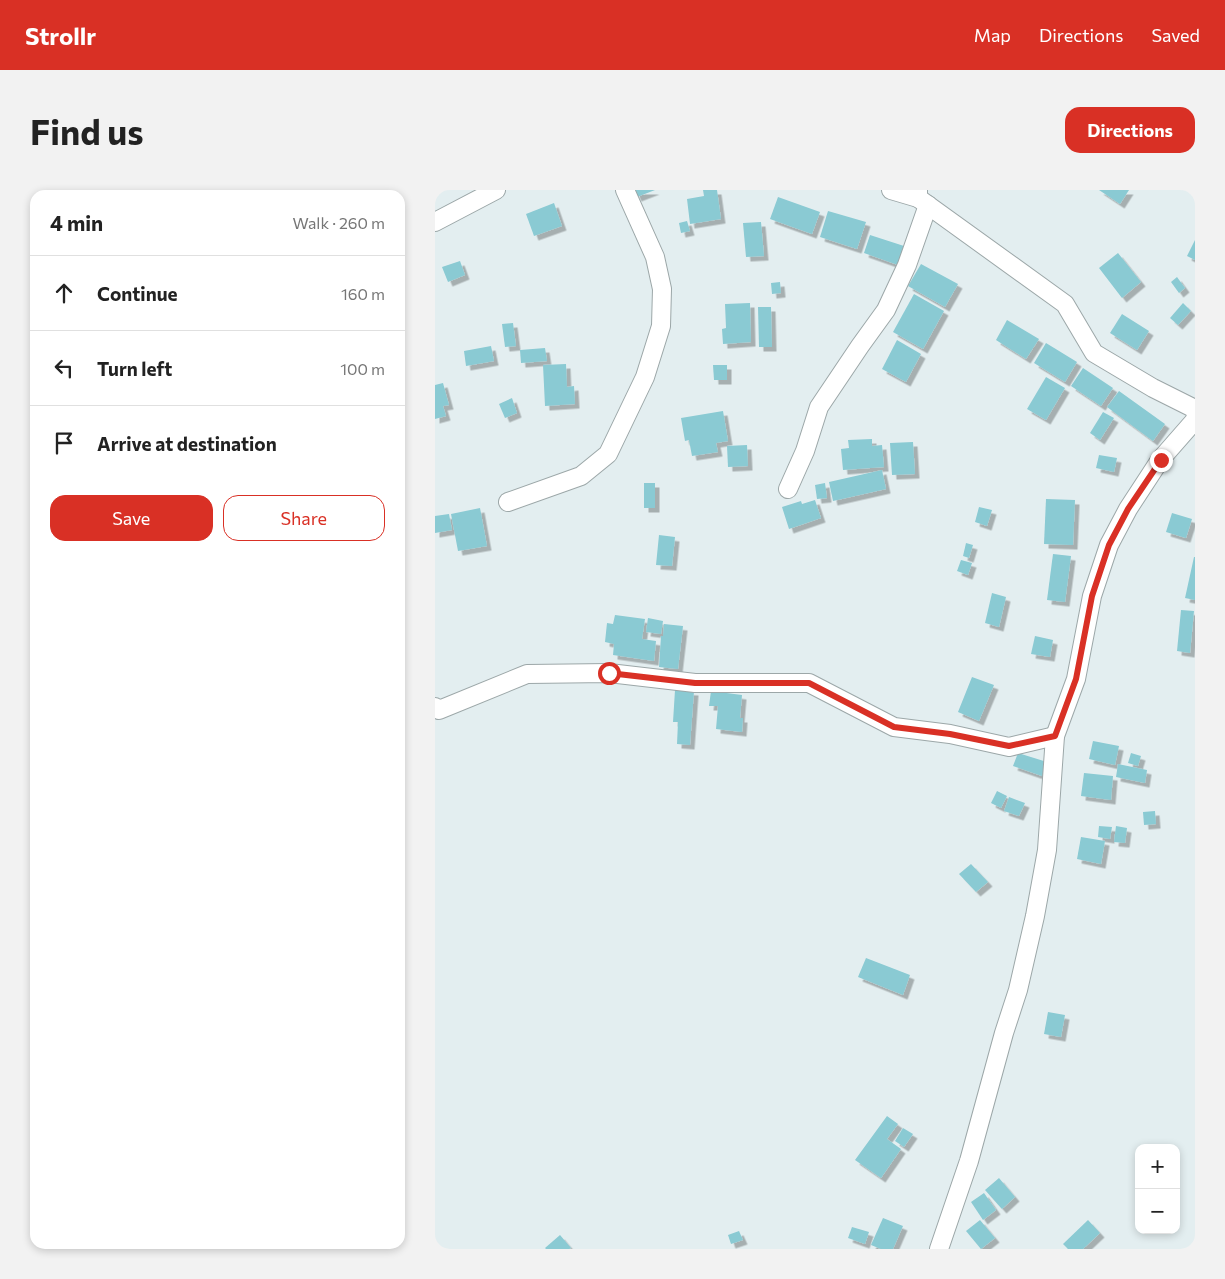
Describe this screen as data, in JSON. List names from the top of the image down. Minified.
{"page":{"header":"Strollr","nav":["Map","Directions","Saved"],"buttons":["Directions",["Save","Share"]],"title":"Find us","heading":["4 min","Walk · 260 m"],"list":[["Continue","160 m"],["Turn left","100 m"],"Arrive at destination"],"map_buttons":["+","−"]}}
